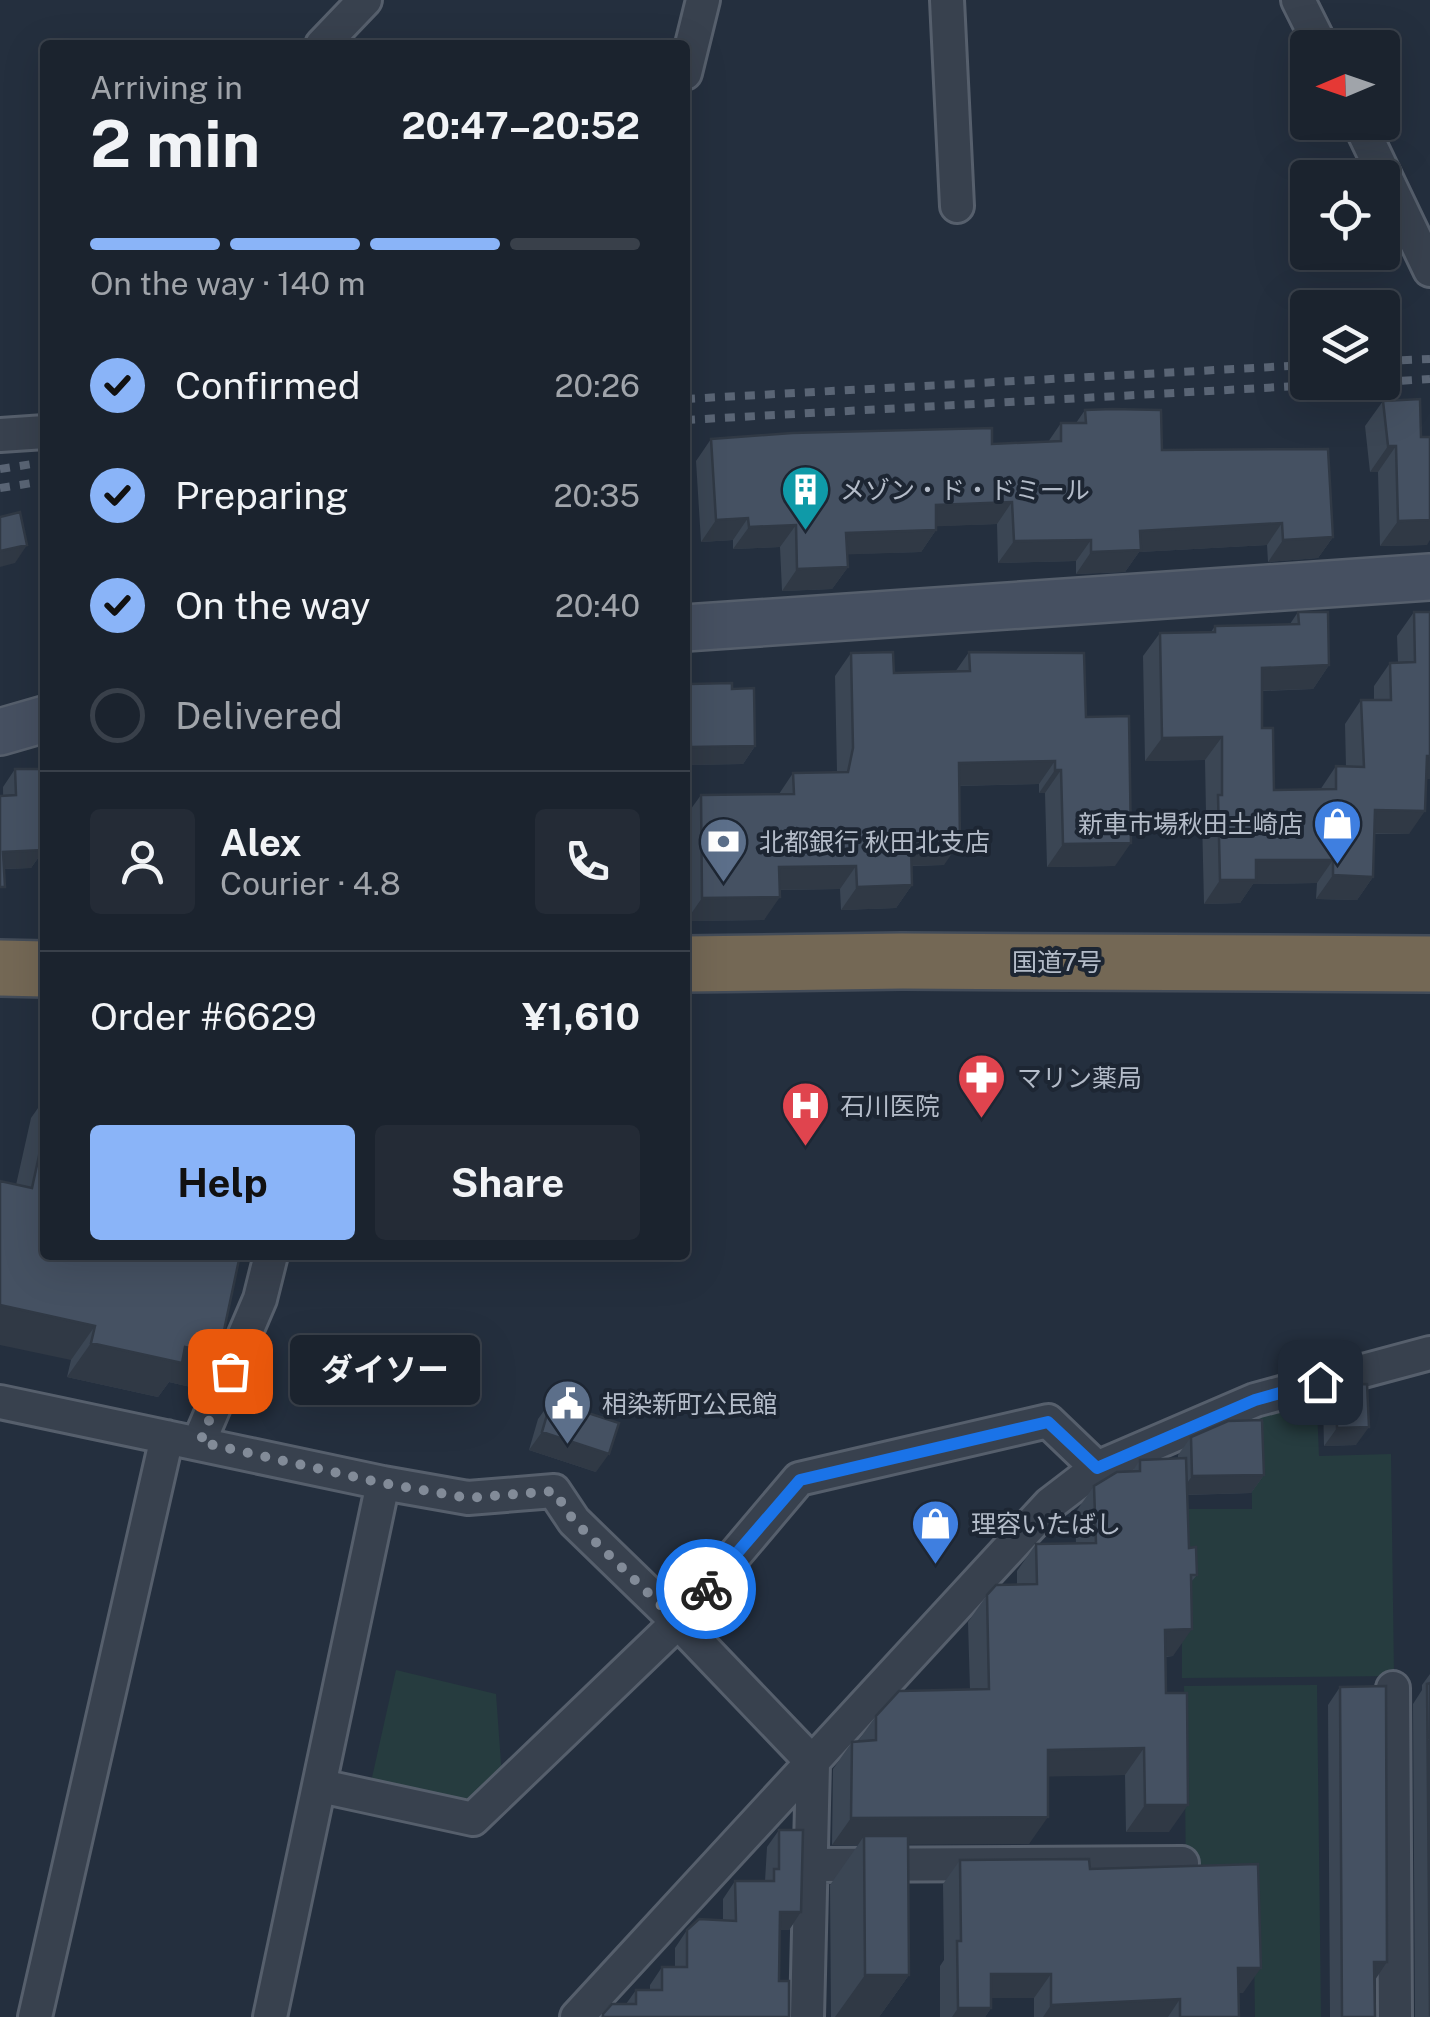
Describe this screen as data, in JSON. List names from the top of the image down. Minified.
{"streets":{"highway":["国道7号"]},"places":{"building":["メゾン・ド・ドミール"],"shop":["新車市場秋田土崎店","理容いたばし"],"bank":["北都銀行 秋田北支店"],"pharmacy":["マリン薬局"],"hospital":["石川医院"],"other":["ダイソー"],"public building":["相染新町公民館"]},"north":"left","page":{"heading":["2 min","Arriving in","20:47–20:52"],"panel":["Alex","Courier · 4.8","Order #6629","¥1,610"],"bar":"On the way · 140 m","list":[["Confirmed","20:26"],["Preparing","20:35"],["On the way","20:40"],"Delivered"],"buttons":["Help","Share"],"bubble":"ダイソー"}}
